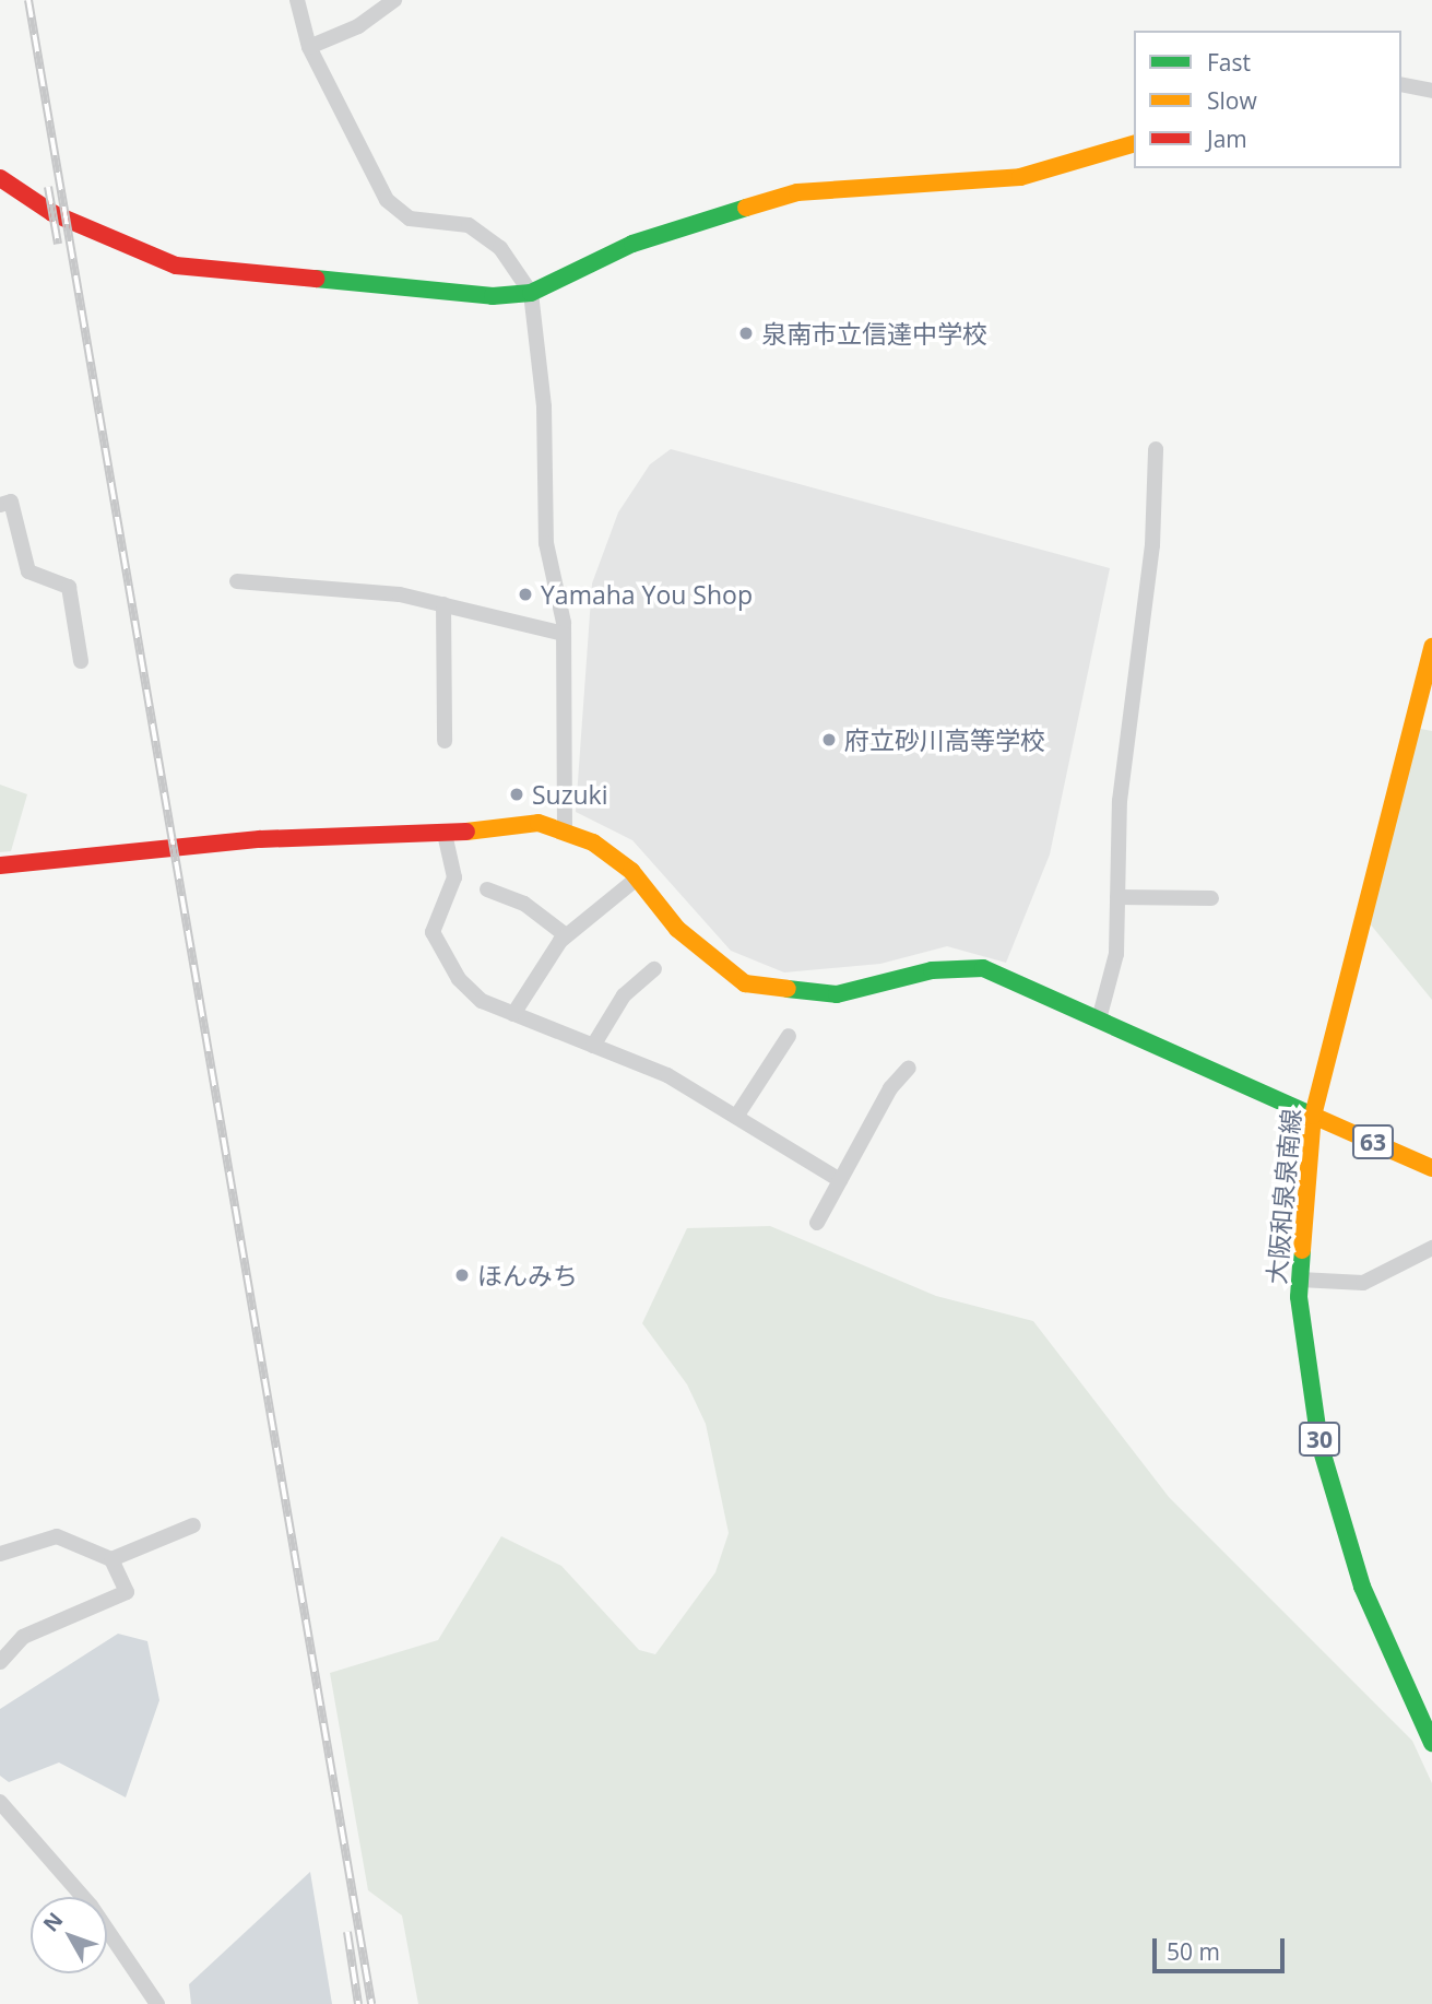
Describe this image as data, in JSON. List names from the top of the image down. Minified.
{"streets":{"street":["63","大阪和泉泉南線","30"]},"crossings":[["63","大阪和泉泉南線"]],"places":["泉南市立信達中学校","Yamaha You Shop","府立砂川高等学校","Suzuki","ほんみち"],"legend":["Fast","Slow","Jam"],"scale_bar":"50 m","north":"top left"}
